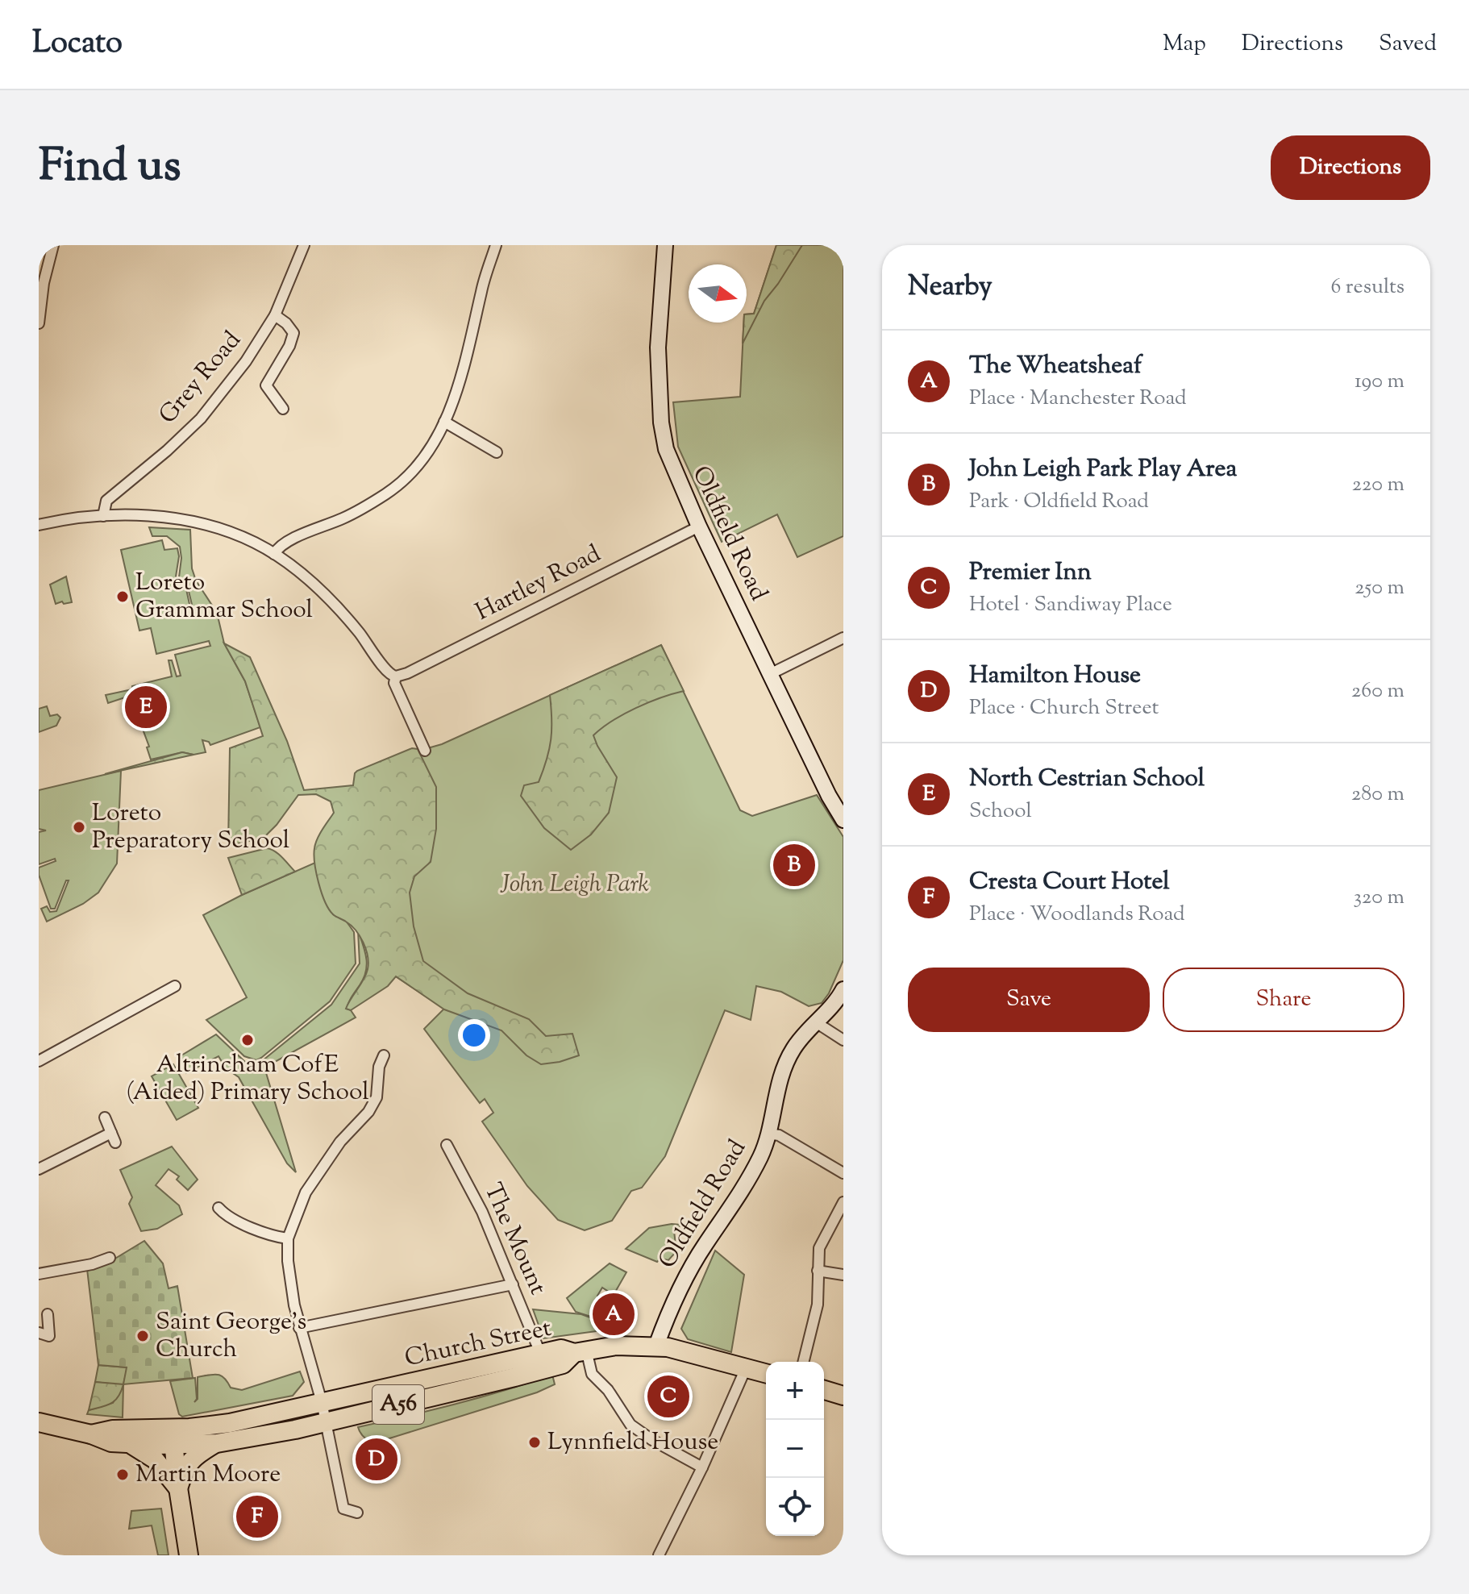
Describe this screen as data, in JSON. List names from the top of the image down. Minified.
{"streets":{"highway":["Church Street","A56"],"street":["Grey Road","Oldfield Road","Hartley Road","The Mount"]},"crossings":[["Oldfield Road","Hartley Road"],["Oldfield Road","A56"],["The Mount","Church Street"],["Church Street","A56"]],"parks":["John Leigh Park"],"places":["Loreto Grammar School","Loreto Preparatory School","Altrincham CofE (Aided) Primary School","Saint George's Church","Lynnfield House","Martin Moore"],"north":"right","page":{"header":"Locato","nav":["Map","Directions","Saved"],"title":"Find us","buttons":["Directions",["Save","Share"]],"heading":["Nearby","6 results"],"list":[{"mark":"A","name":"The Wheatsheaf","note":"Place · Manchester Road","value":"190 m"},{"mark":"B","name":"John Leigh Park Play Area","note":"Park · Oldfield Road","value":"220 m"},{"mark":"C","name":"Premier Inn","note":"Hotel · Sandiway Place","value":"250 m"},{"mark":"D","name":"Hamilton House","note":"Place · Church Street","value":"260 m"},{"mark":"E","name":"North Cestrian School","note":"School","value":"280 m"},{"mark":"F","name":"Cresta Court Hotel","note":"Place · Woodlands Road","value":"320 m"}],"pins":["E","B","A","C","D","F"],"map_buttons":["+","−"]}}
